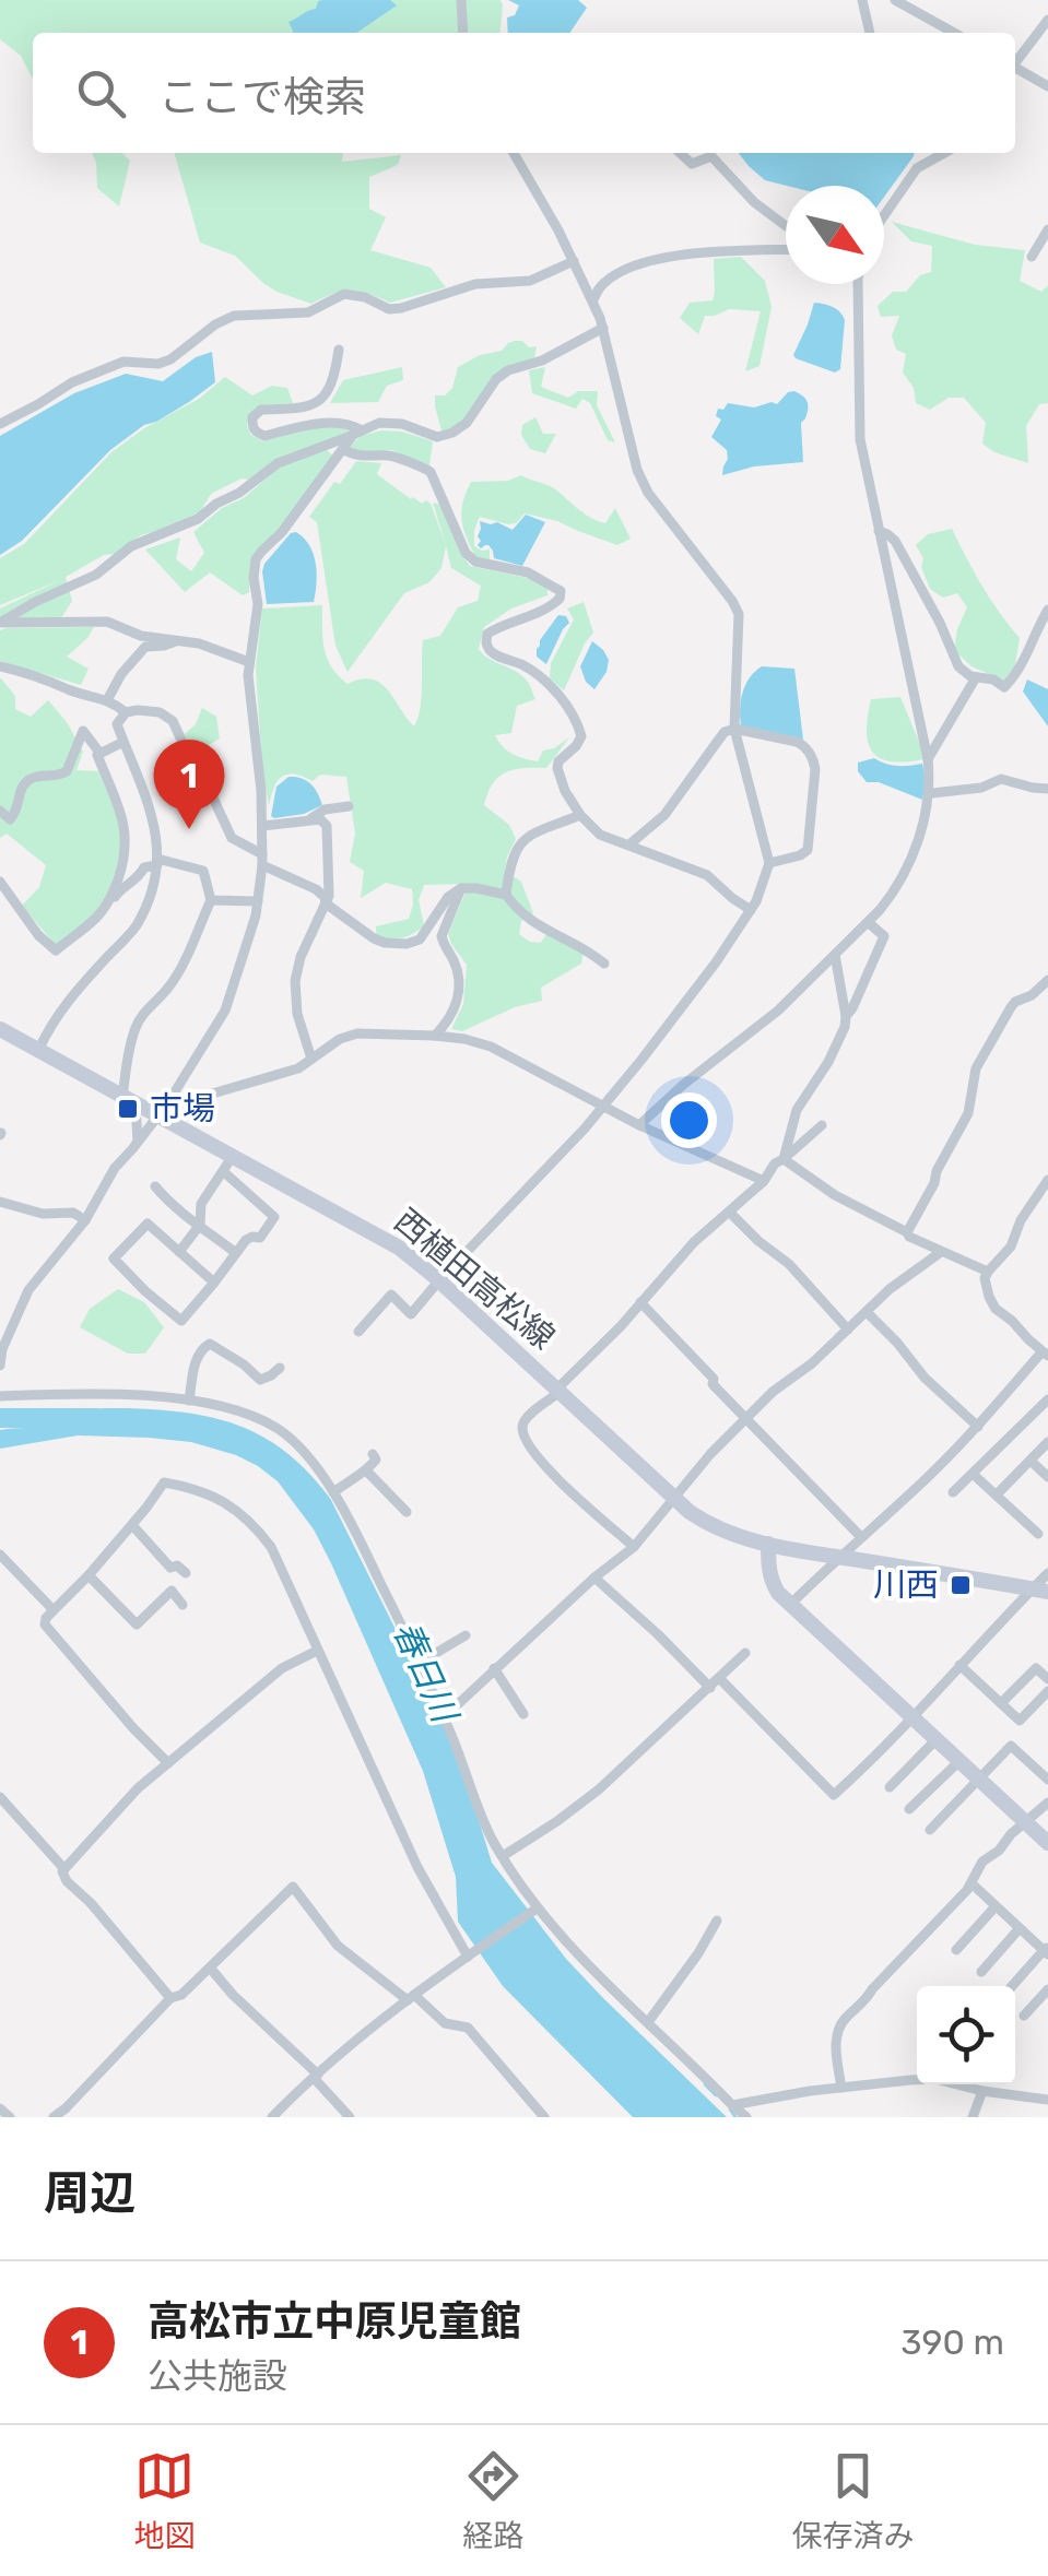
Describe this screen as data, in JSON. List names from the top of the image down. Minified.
{"streets":{"main road":["西植田高松線"]},"water":["春日川"],"places":{"transit":["市場","川西"]},"north":"bottom right","page":{"search":"ここで検索","pins":"1","heading":"周辺","list":[{"mark":"1","name":"高松市立中原児童館","note":"公共施設","value":"390 m"}],"nav":["地図","経路","保存済み"]}}
